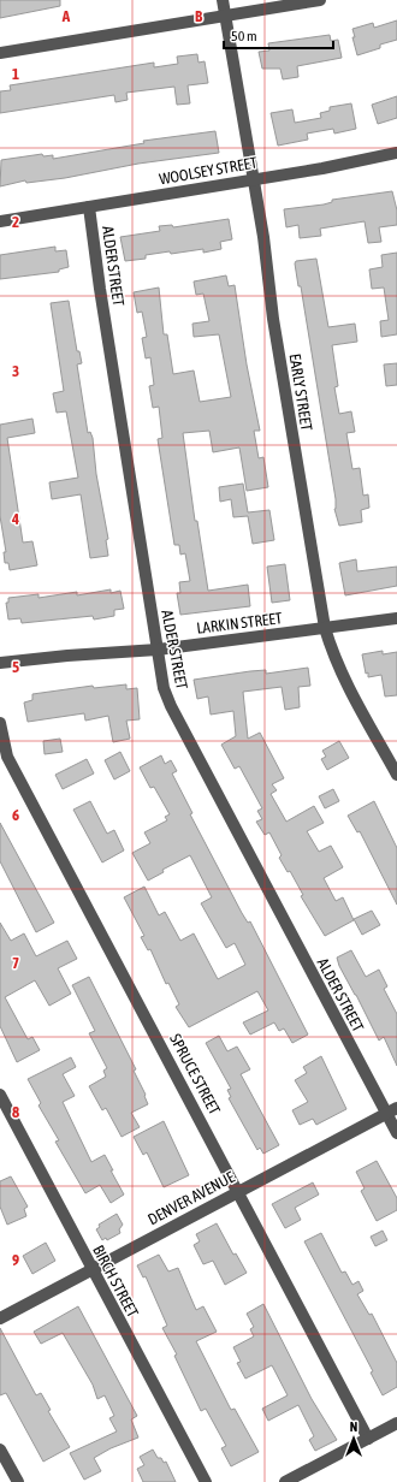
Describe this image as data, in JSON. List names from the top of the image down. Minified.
{"streets":{"street":["WOOLSEY STREET","ALDER STREET","EARLY STREET","LARKIN STREET","SPRUCE STREET","DENVER AVENUE","BIRCH STREET"]},"crossings":[["WOOLSEY STREET","ALDER STREET"],["WOOLSEY STREET","EARLY STREET"],["ALDER STREET","LARKIN STREET"],["ALDER STREET","DENVER AVENUE"],["EARLY STREET","LARKIN STREET"],["SPRUCE STREET","DENVER AVENUE"],["DENVER AVENUE","BIRCH STREET"]],"scale_bar":"50 m","north":"top","grid":{"columns":["A","B"],"rows":["1","2","3","4","5","6","7","8","9"]}}
